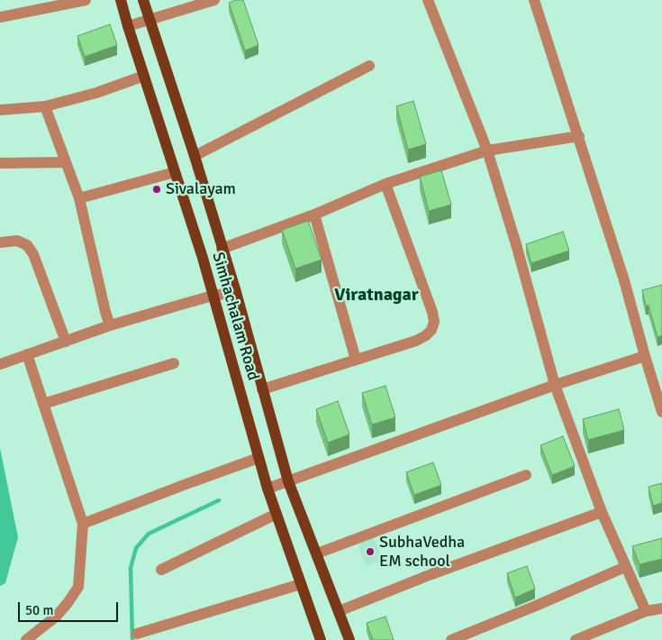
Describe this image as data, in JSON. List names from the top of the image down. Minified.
{"streets":{"main road":["Simhachalam Road"]},"districts":["Viratnagar"],"places":["Sivalayam","SubhaVedha EM school"],"scale_bar":"50 m"}
